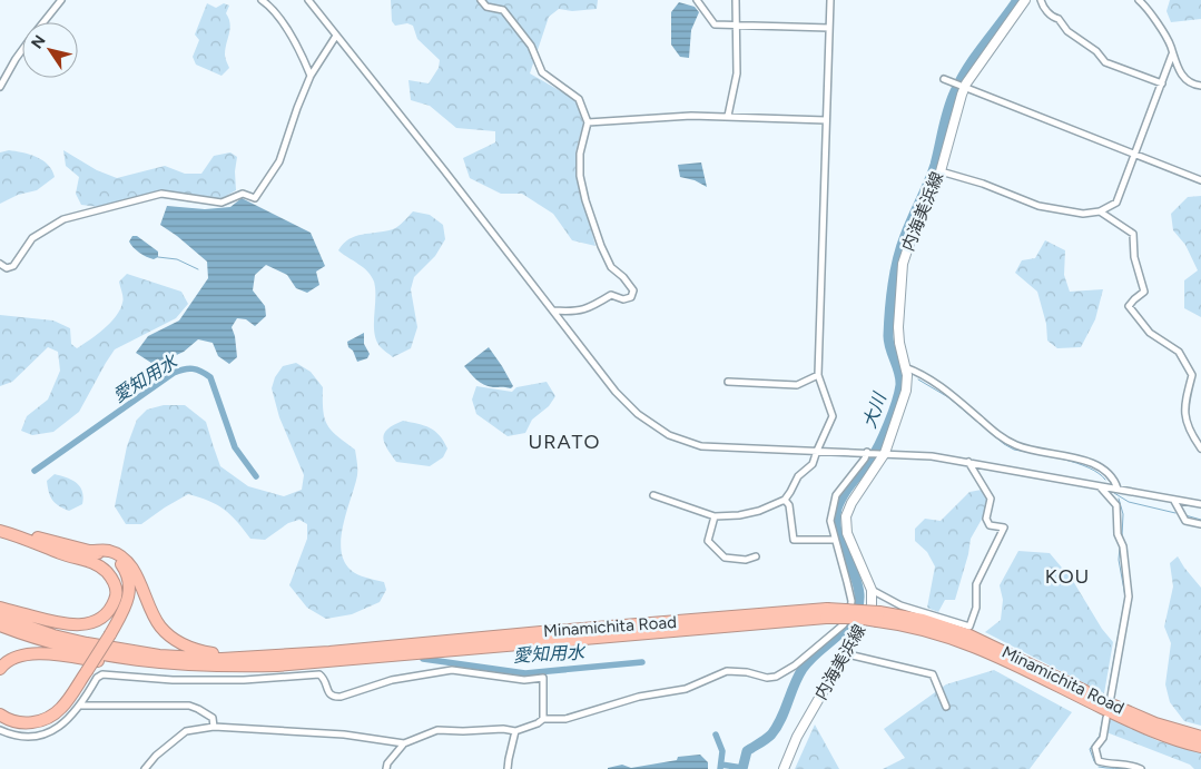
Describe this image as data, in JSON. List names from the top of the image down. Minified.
{"streets":{"highway":["Minamichita Road"],"main road":["内海美浜線"]},"districts":["URATO","KOU"],"water":["愛知用水","大川"],"north":"top left"}
